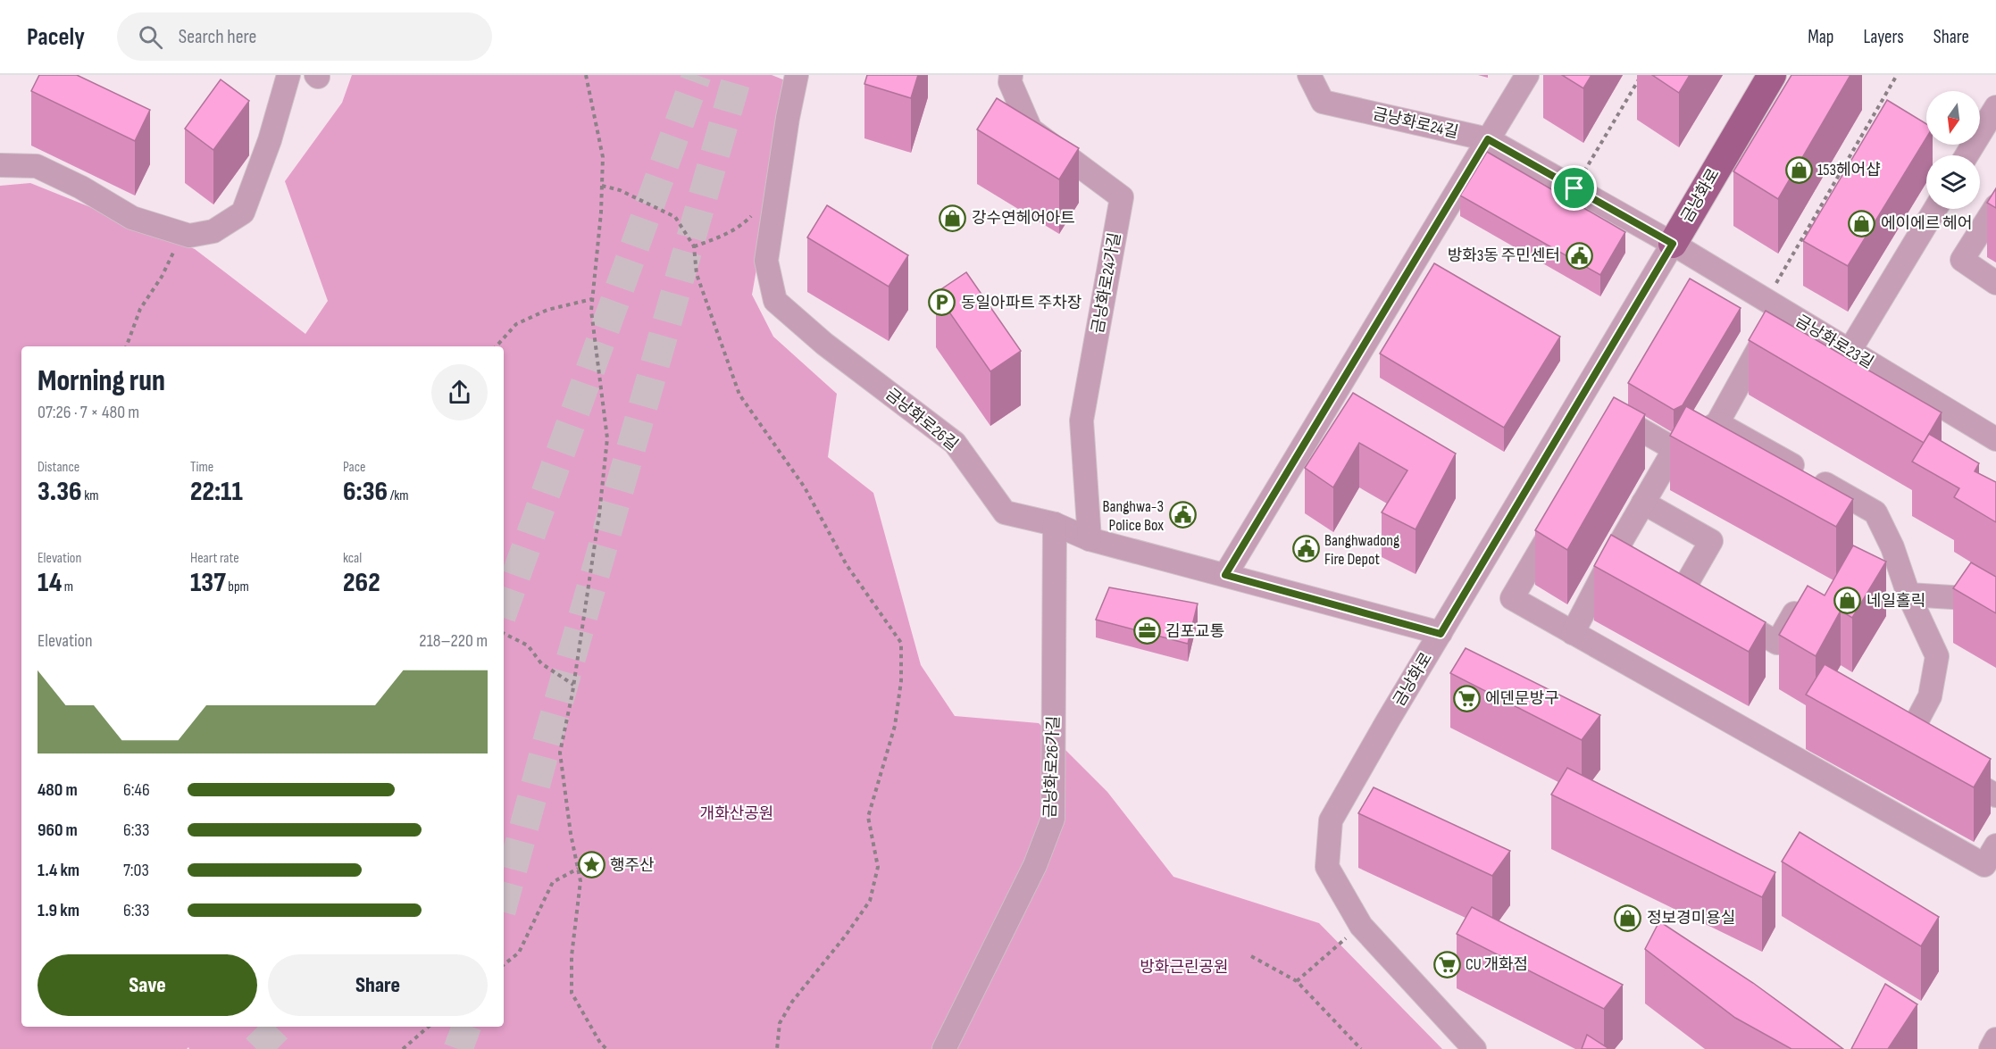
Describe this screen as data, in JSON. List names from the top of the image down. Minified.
{"streets":{"main road":["금낭화로"],"street":["금낭화로24길","금낭화로24가길","금낭화로23길","금낭화로26길","금낭화로26가길"]},"crossings":[["금낭화로24길","금낭화로"],["금낭화로24길","금낭화로23길"],["금낭화로","금낭화로23길"],["금낭화로","금낭화로26길"],["금낭화로24가길","금낭화로26길"],["금낭화로26길","금낭화로26가길"]],"parks":["개화산공원","방화근린공원"],"places":{"shop":["153헤어샵","강수연헤어아트","에이에르 헤어","네일홀릭","정보경미용실"],"public building":["방화3동 주민센터","Banghwa-3 Police Box","Banghwadong Fire Depot"],"parking":["동일아파트 주차장"],"office":["김포교통"],"supermarket":["에덴문방구","CU 개화점"],"place":["행주산"]},"north":"bottom","page":{"header":"Pacely","search":"Search here","nav":["Map","Layers","Share"],"heading":["Morning run","07:26 · 7 × 480 m"],"stats":[["Distance","3.36 km"],["Time","22:11"],["Pace","6:36 /km"],["Elevation","14 m"],["Heart rate","137 bpm"],["kcal","262"]],"chart":["Elevation","218–220 m"],"list":[{"name":"480 m","note":"6:46"},{"name":"960 m","note":"6:33"},{"name":"1.4 km","note":"7:03"},{"name":"1.9 km","note":"6:33"}],"buttons":["Save","Share"]}}
